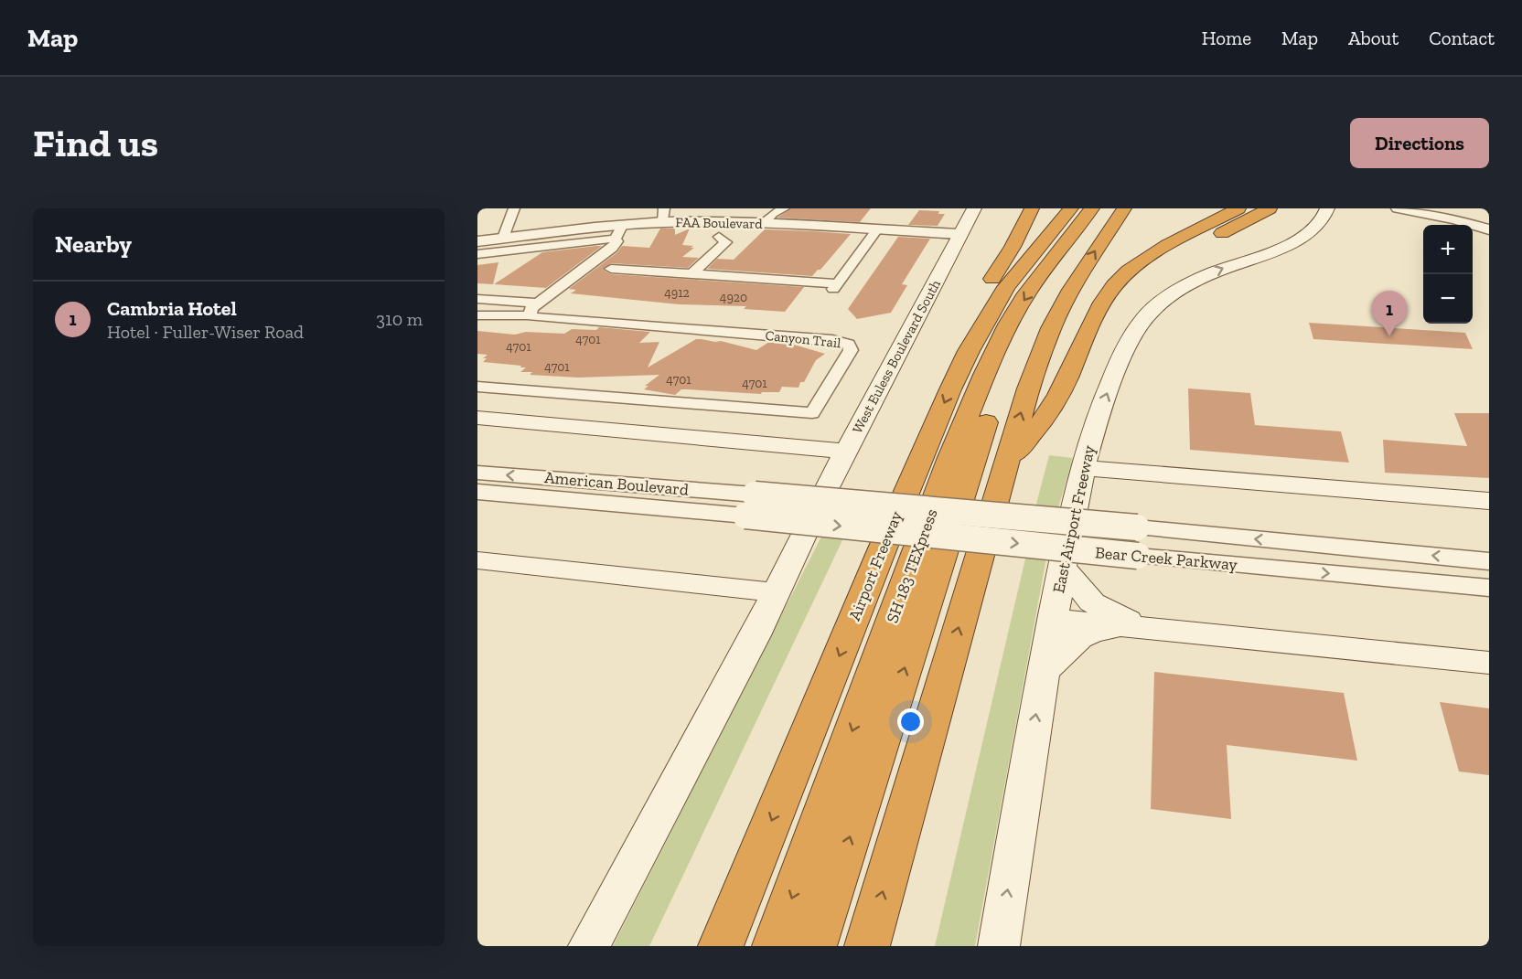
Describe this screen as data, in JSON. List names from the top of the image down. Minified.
{"streets":{"highway":["Airport Freeway","SH 183 TEXpress"],"main road":["West Euless Boulevard South","East Airport Freeway"],"street":["FAA Boulevard","Canyon Trail","American Boulevard","Bear Creek Parkway"]},"crossings":[["FAA Boulevard","West Euless Boulevard South"],["American Boulevard","Bear Creek Parkway"]],"one_way":["East Airport Freeway"],"house_numbers":["4912","4920","4701","4701","4701","4701","4701"],"page":{"header":"Map","nav":["Home","Map","About","Contact"],"buttons":"Directions","title":"Find us","heading":"Nearby","map_buttons":["+","−"],"list":[{"mark":"1","name":"Cambria Hotel","note":"Hotel · Fuller-Wiser Road","value":"310 m"}],"pins":"1"}}
